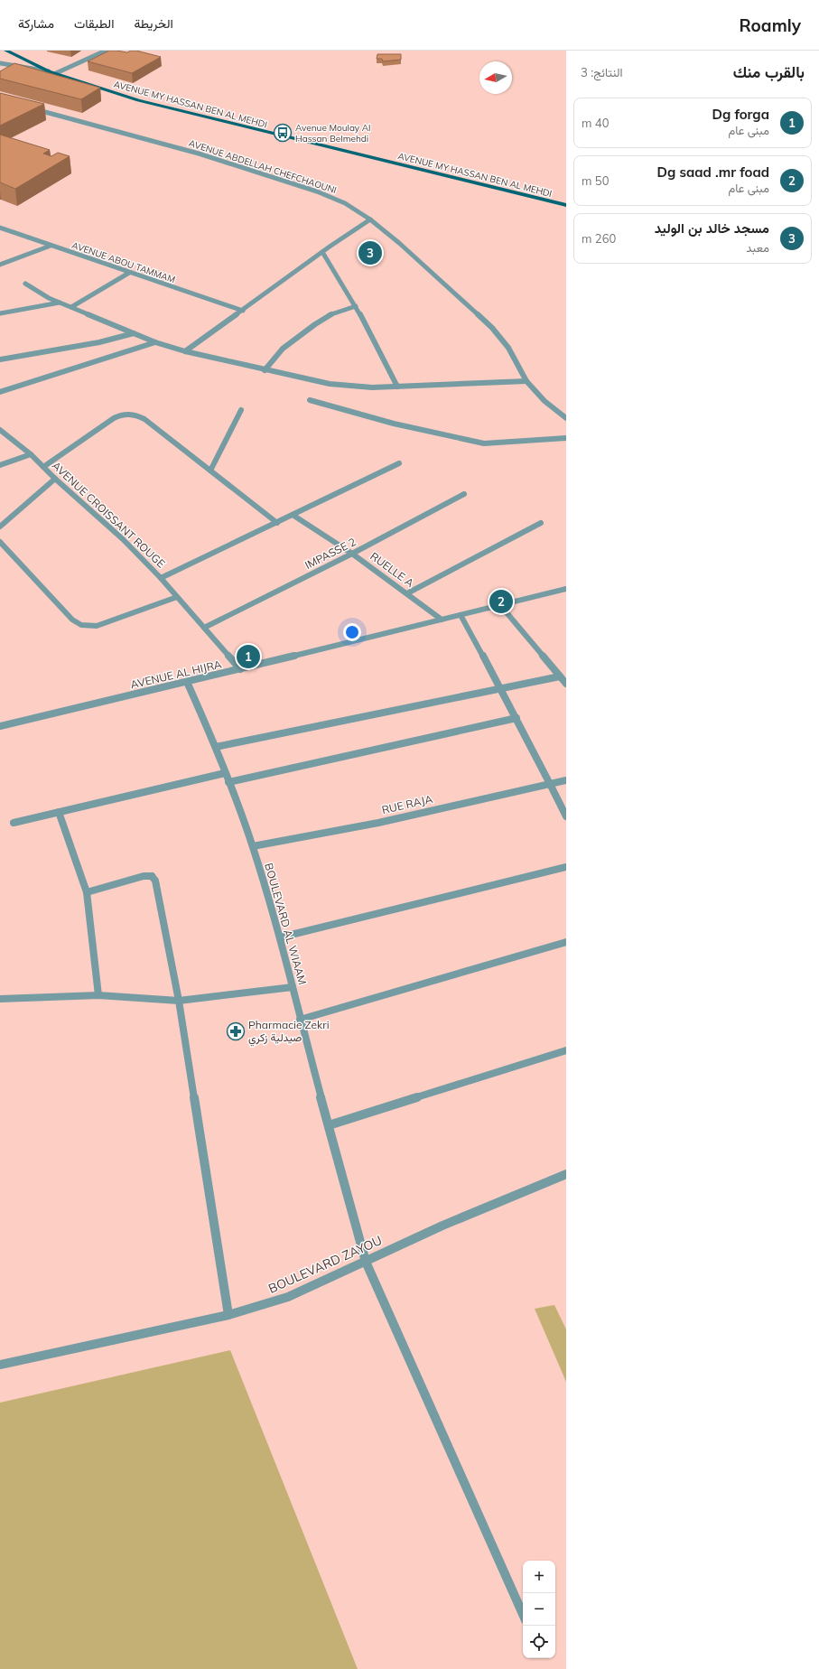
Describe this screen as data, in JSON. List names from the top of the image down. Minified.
{"streets":{"main road":["AVENUE MY HASSAN BEN AL MEHDI"],"street":["AVENUE ABDELLAH CHEFCHAOUNI","AVENUE ABOU TAMMAM","AVENUE CROISSANT ROUGE","IMPASSE 2","RUELLE A","AVENUE AL HIJRA","RUE RAJA","BOULEVARD AL WIAAM","BOULEVARD ZAYOU"]},"crossings":[["AVENUE CROISSANT ROUGE","IMPASSE 2"],["AVENUE CROISSANT ROUGE","AVENUE AL HIJRA"],["IMPASSE 2","RUELLE A"],["RUELLE A","AVENUE AL HIJRA"],["AVENUE AL HIJRA","BOULEVARD AL WIAAM"],["RUE RAJA","BOULEVARD AL WIAAM"],["BOULEVARD AL WIAAM","BOULEVARD ZAYOU"]],"places":{"bus stop":["Avenue Moulay Al Hassan Belmehdi"],"pharmacy":["Pharmacie Zekri صيدلية زكري"]},"north":"left","page":{"header":"Roamly","nav":["الخريطة","الطبقات","مشاركة"],"heading":["بالقرب منك","النتائج: 3"],"list":[{"mark":"1","name":"Dg forga","note":"مبنى عام","value":"40 m"},{"mark":"2","name":"Dg saad .mr foad","note":"مبنى عام","value":"50 m"},{"mark":"3","name":"مسجد خالد بن الوليد","note":"معبد","value":"260 m"}],"pins":["3","2","1"],"map_buttons":["+","−"]}}
